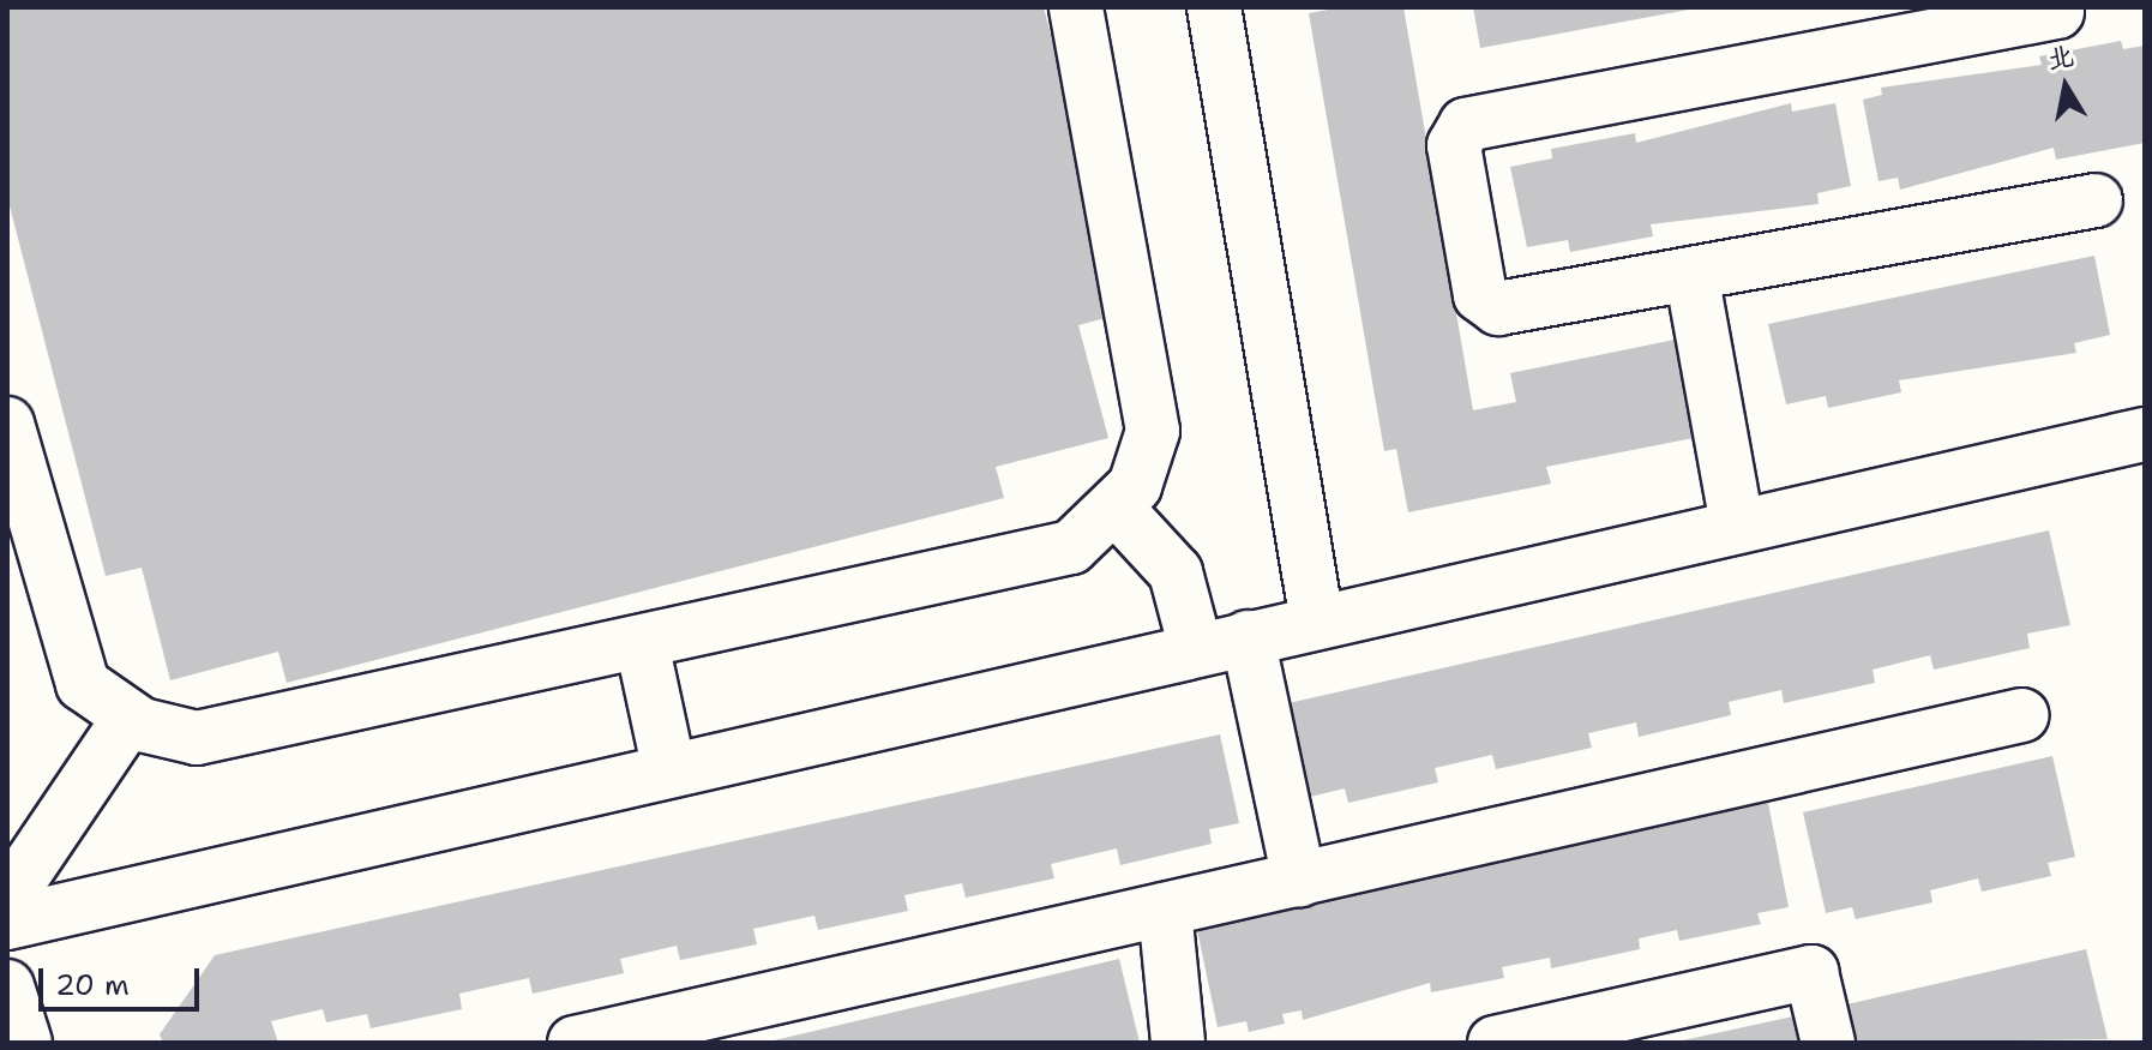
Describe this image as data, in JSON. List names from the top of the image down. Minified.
{"scale_bar":"20 m","north":"top"}
